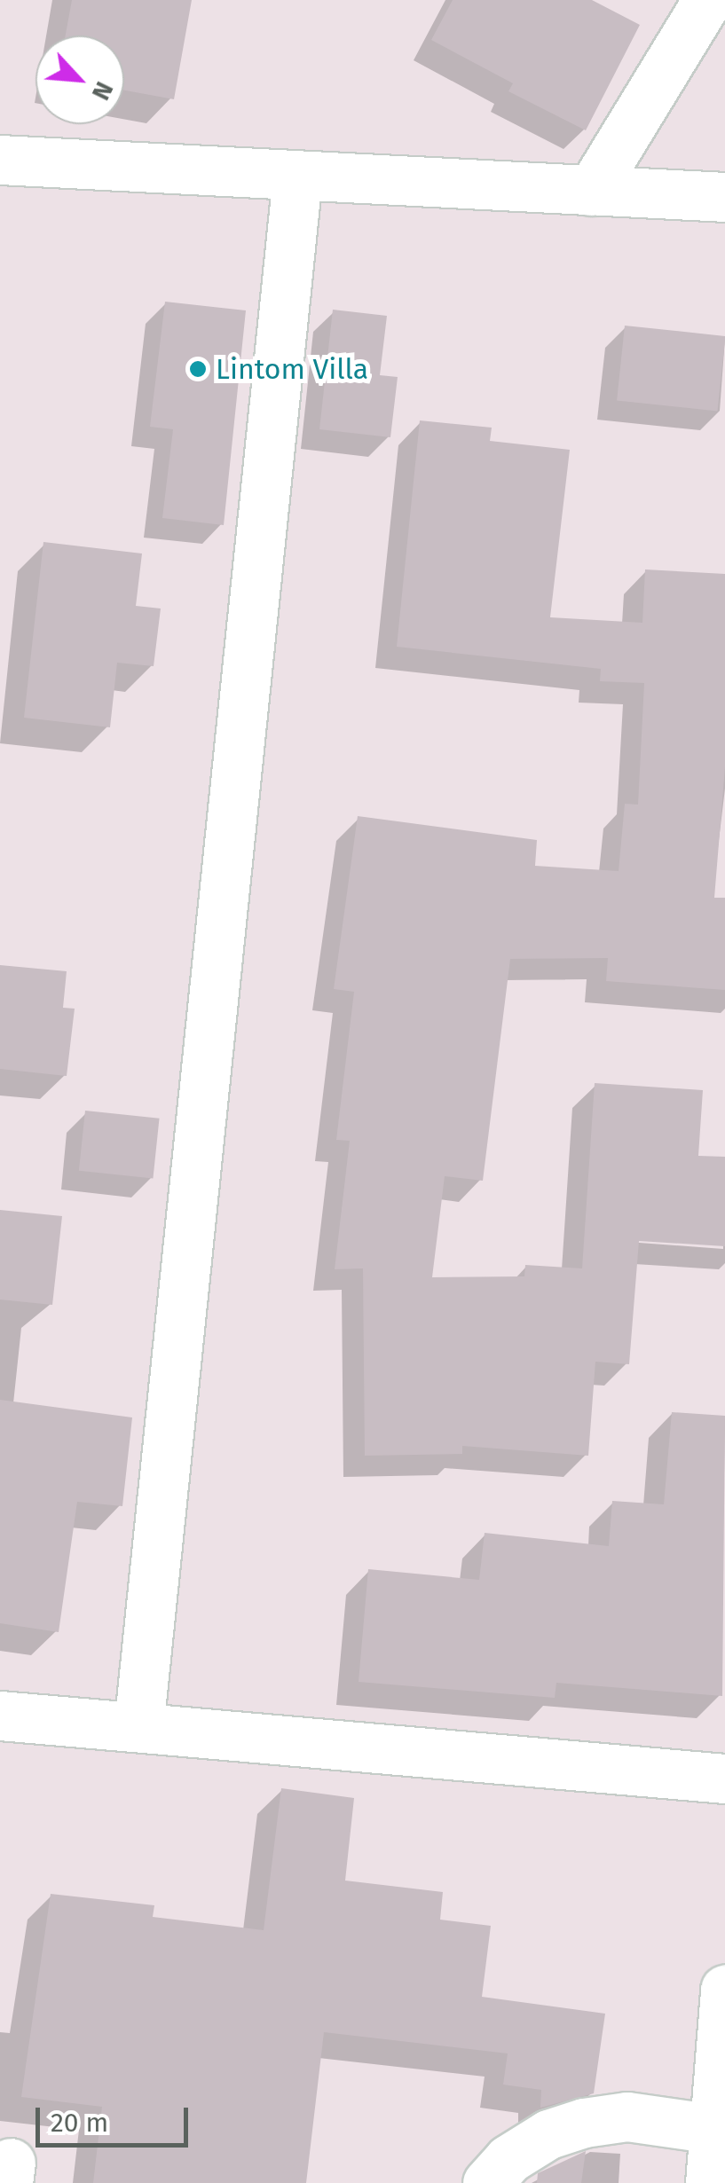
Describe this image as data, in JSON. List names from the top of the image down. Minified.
{"places":["Lintom Villa"],"scale_bar":"20 m","north":"bottom right"}
